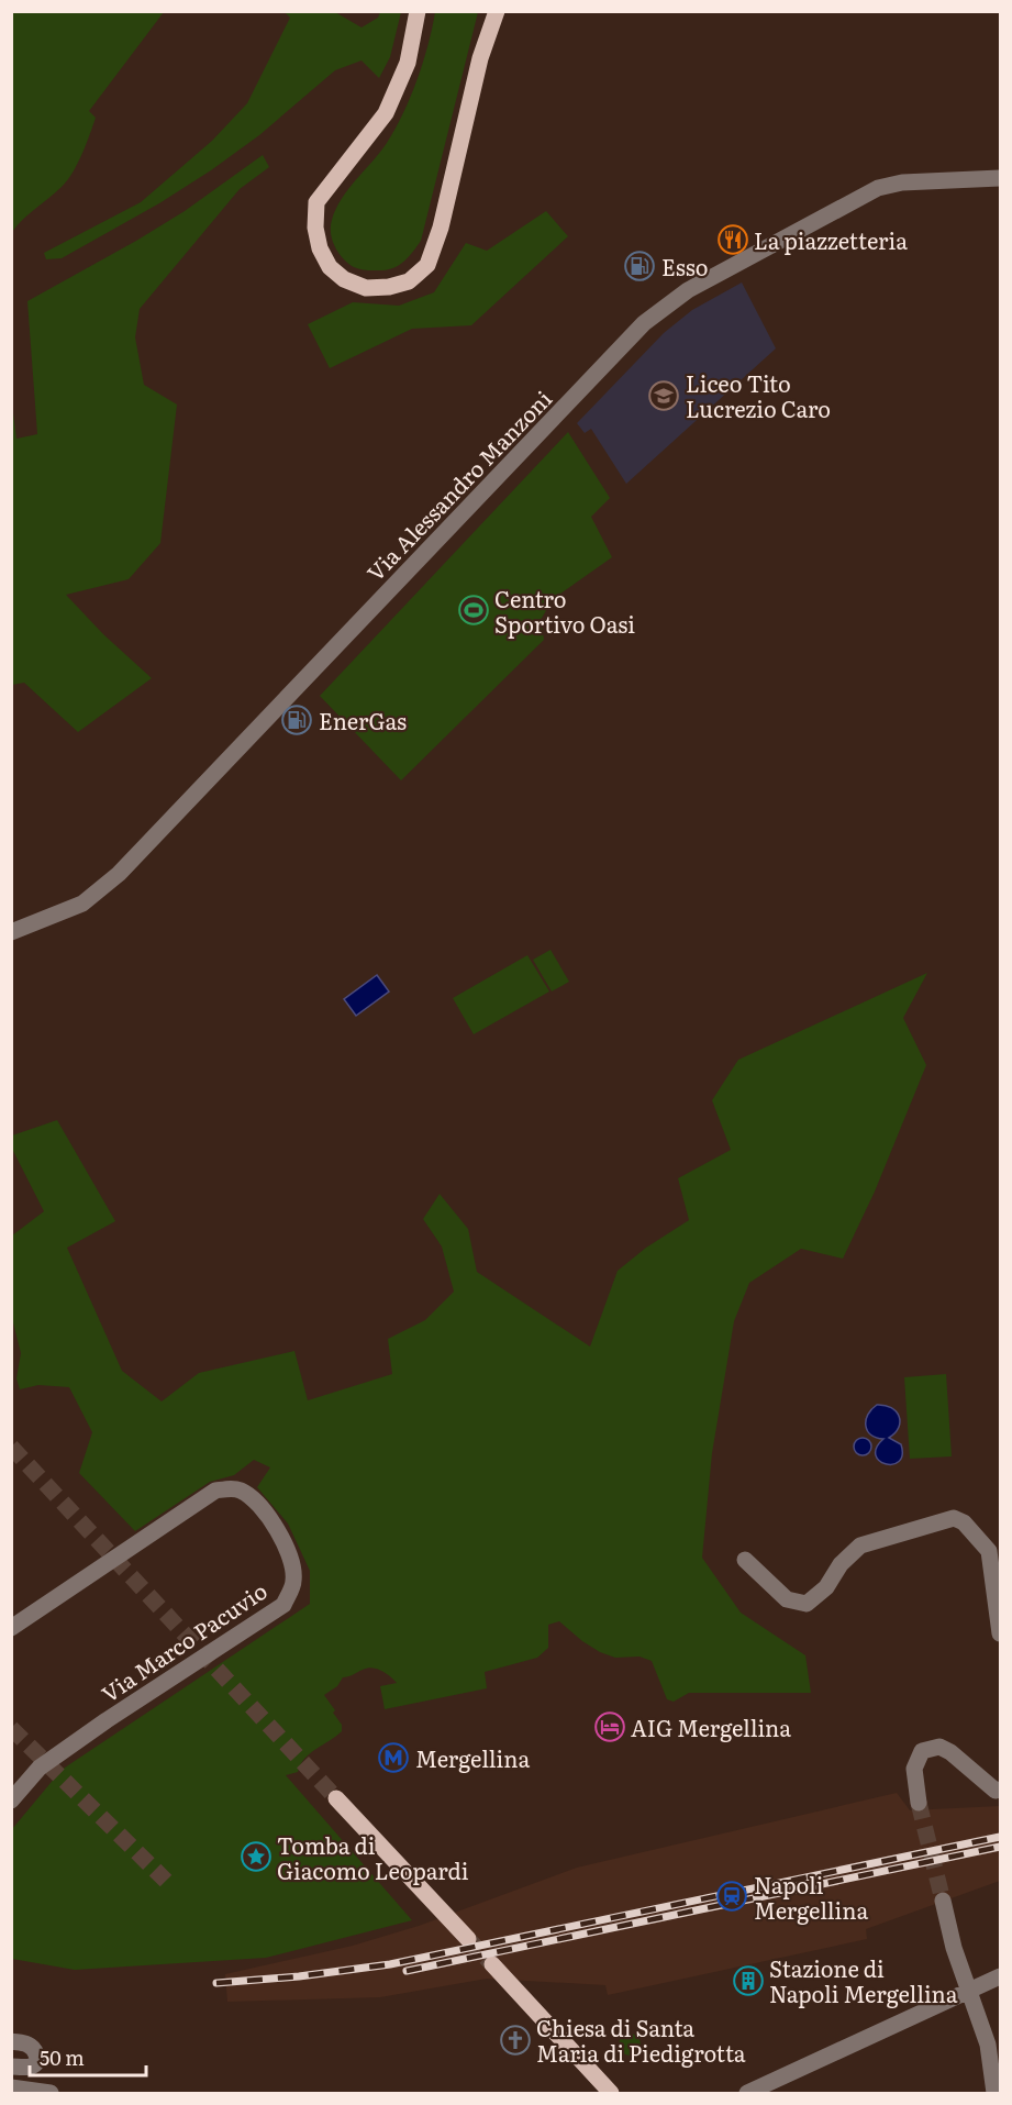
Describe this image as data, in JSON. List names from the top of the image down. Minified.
{"streets":{"street":["Via Alessandro Manzoni","Via Marco Pacuvio"]},"places":{"restaurant":["La piazzetteria"],"fuel station":["Esso","EnerGas"],"school or university":["Liceo Tito Lucrezio Caro"],"sports":["Centro Sportivo Oasi"],"hotel":["AIG Mergellina"],"metro station":["Mergellina"],"place":["Tomba di Giacomo Leopardi"],"station":["Napoli Mergellina"],"building":["Stazione di Napoli Mergellina"],"church":["Chiesa di Santa Maria di Piedigrotta"]},"scale_bar":"50 m"}
